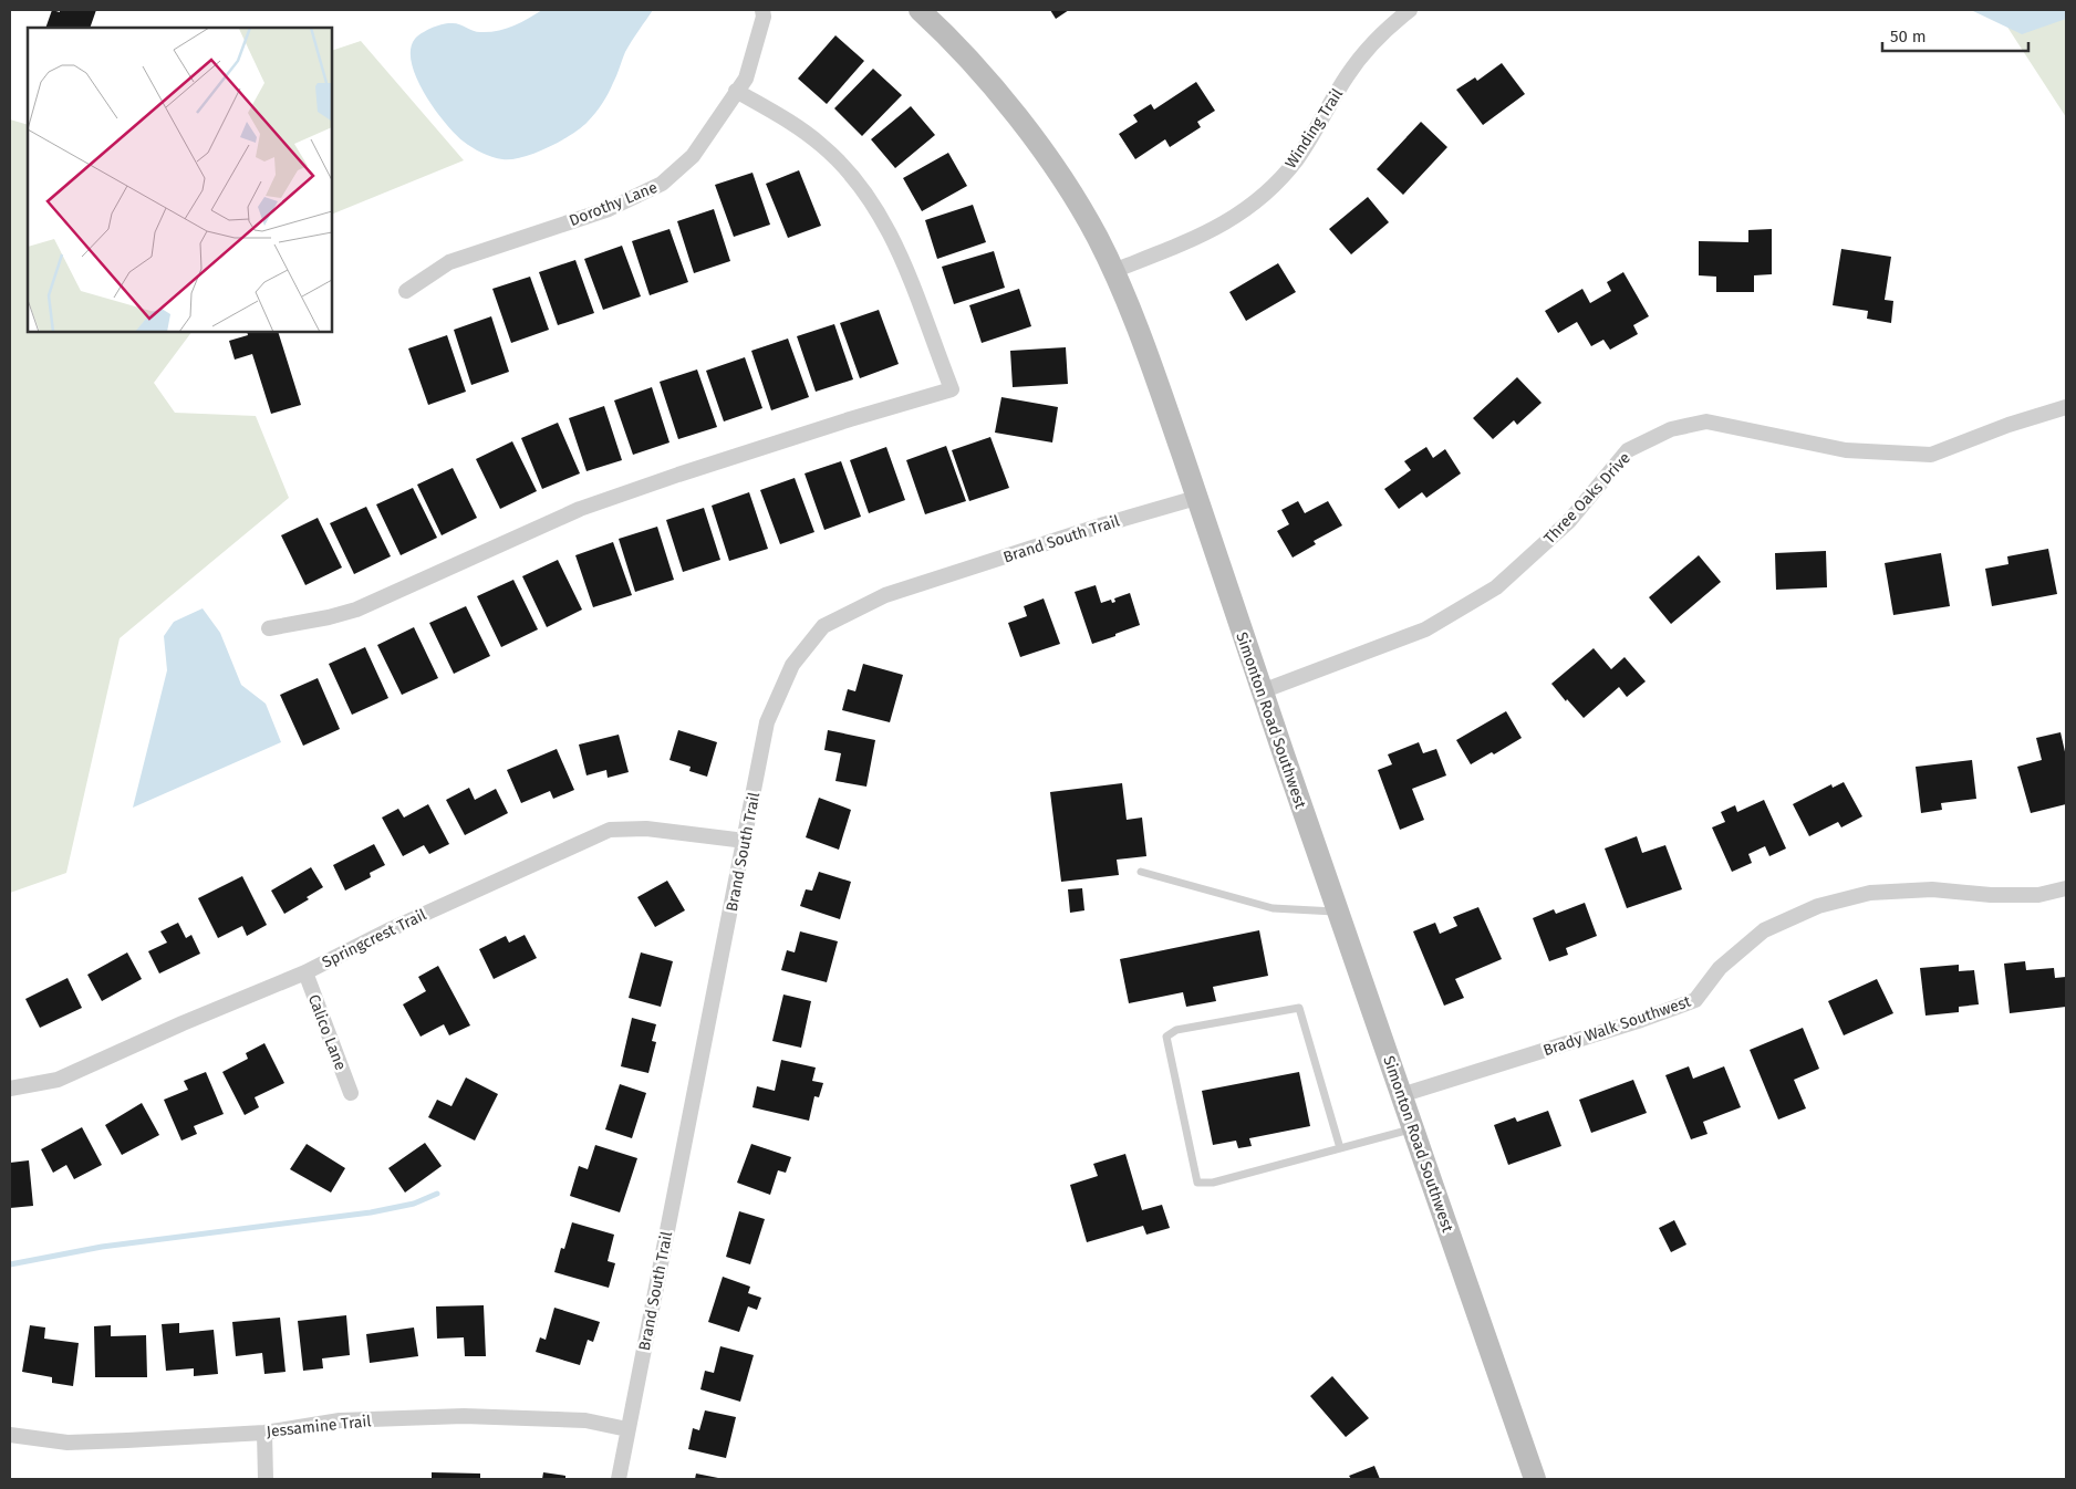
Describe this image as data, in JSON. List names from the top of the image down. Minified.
{"streets":{"street":["Winding Trail","Dorothy Lane","Three Oaks Drive","Brand South Trail","Simonton Road Southwest","Springcrest Trail","Brady Walk Southwest","Calico Lane","Jessamine Trail"]},"crossings":[["Winding Trail","Simonton Road Southwest"],["Three Oaks Drive","Simonton Road Southwest"],["Brand South Trail","Simonton Road Southwest"],["Brand South Trail","Springcrest Trail"],["Brand South Trail","Jessamine Trail"],["Simonton Road Southwest","Brady Walk Southwest"],["Springcrest Trail","Calico Lane"]],"scale_bar":"50 m"}
